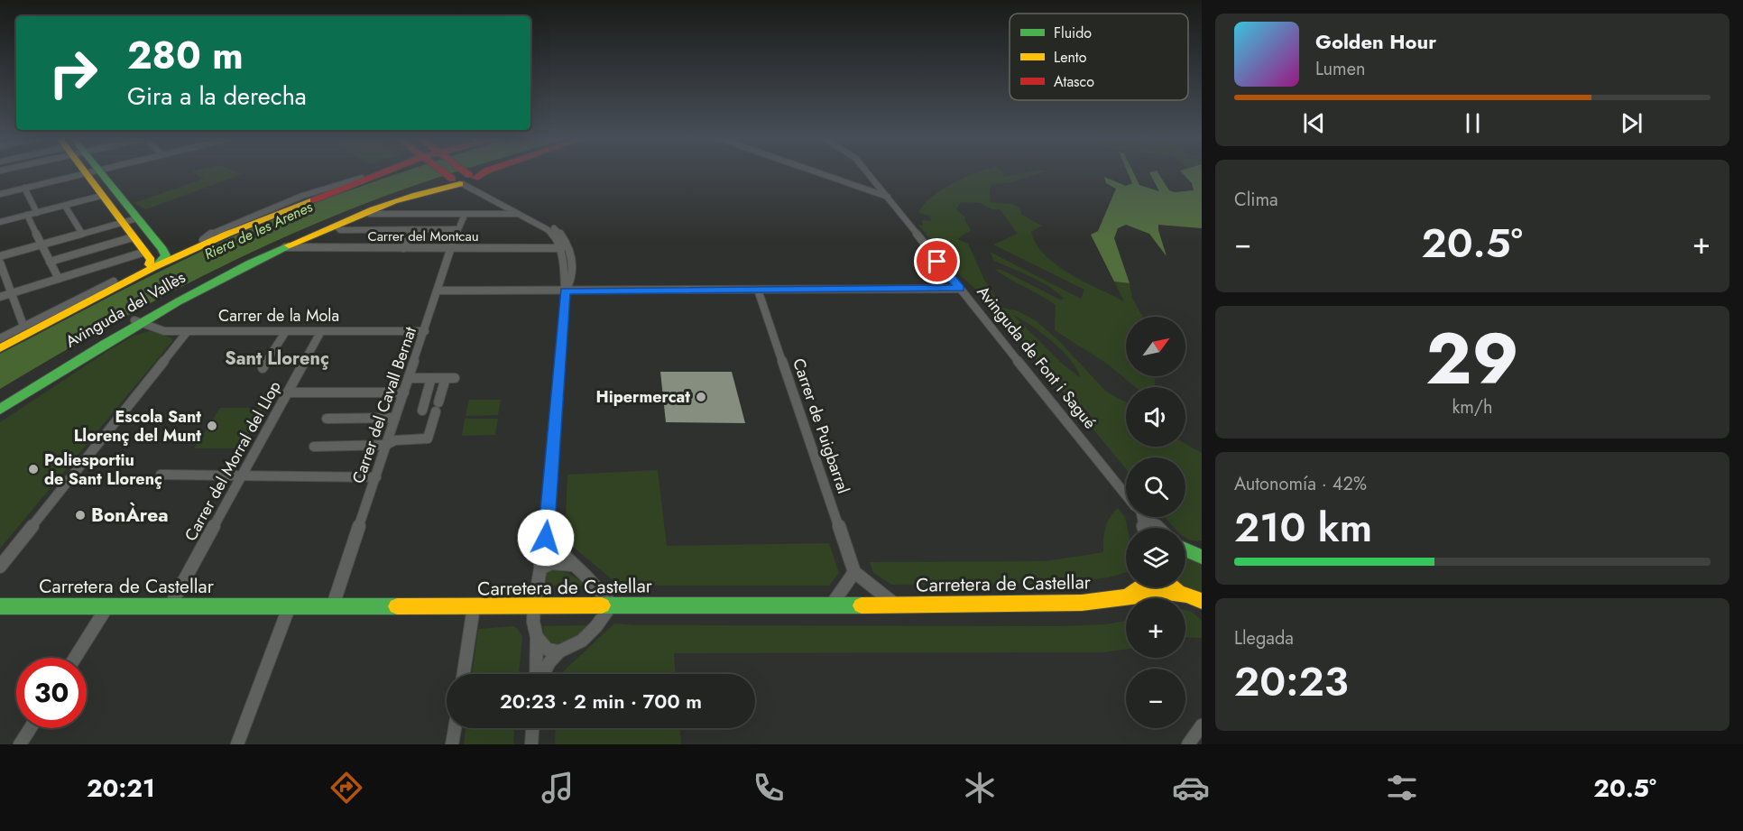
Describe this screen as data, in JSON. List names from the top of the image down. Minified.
{"streets":{"main road":["Avinguda del Vallès","Carretera de Castellar"],"street":["Carrer del Montcau","Carrer de la Mola","Avinguda de Font i Sagué","Carrer del Cavall Bernat","Carrer de Puigbarral","Carrer del Morral del Llop"]},"crossings":[["Carrer del Montcau","Avinguda del Vallès"],["Carrer del Montcau","Carrer del Cavall Bernat"],["Avinguda del Vallès","Carrer de la Mola"],["Avinguda del Vallès","Carrer del Cavall Bernat"],["Carrer de la Mola","Carrer del Cavall Bernat"],["Carrer de la Mola","Carrer del Morral del Llop"],["Carrer del Cavall Bernat","Carretera de Castellar"],["Carrer del Morral del Llop","Carretera de Castellar"]],"districts":["Sant Llorenç"],"water":["Riera de les Arenes"],"places":["Hipermercat","Escola Sant Llorenç del Munt","Poliesportiu de Sant Llorenç","BonÀrea"],"legend":["Fluido","Lento","Atasco"],"north":"top right","page":{"turn":["280 m","Gira a la derecha"],"song":["Golden Hour","Lumen"],"tile":["Clima",["29","km/h"],["Autonomía · 42%","210 km"],["Llegada","20:23"]],"heat":["−","20.5°","+"],"map_buttons":["+","−"],"limit":"30","trip":"20:23 · 2 min · 700 m","tabs":["20:21","20.5°"]}}
